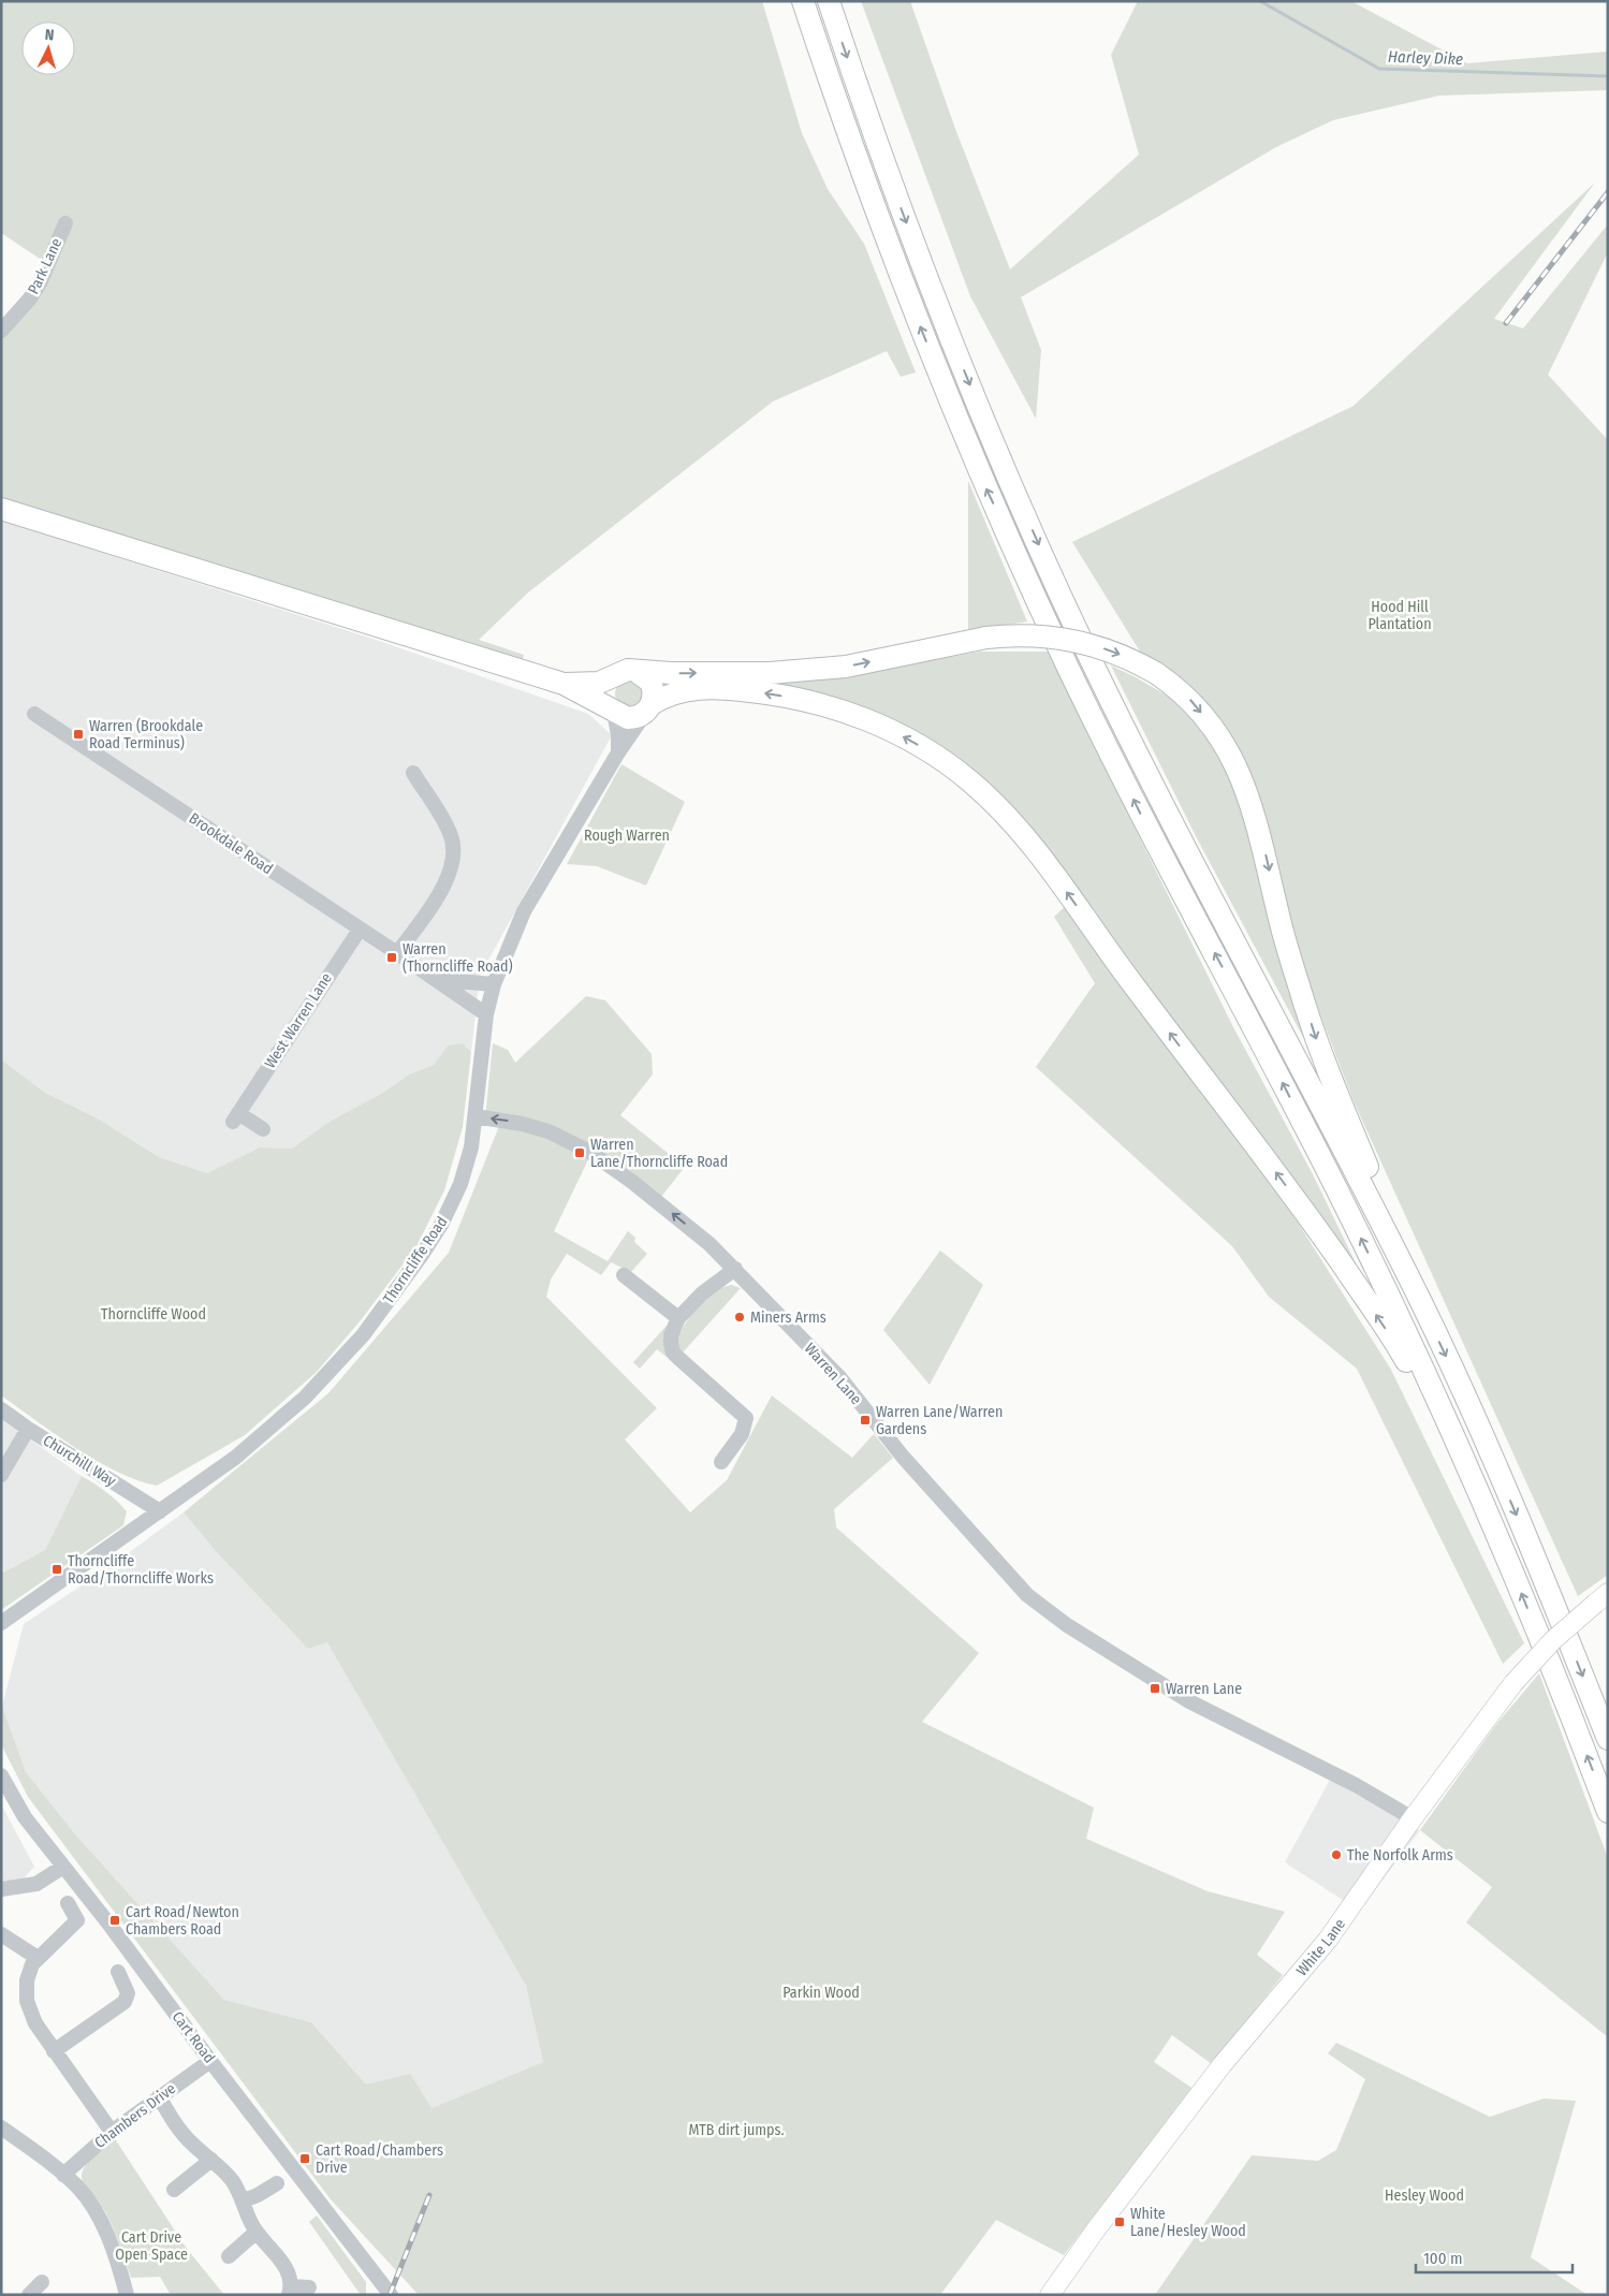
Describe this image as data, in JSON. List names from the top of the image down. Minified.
{"streets":{"main road":["White Lane"],"street":["Park Lane","Brookdale Road","West Warren Lane","Thorncliffe Road","Warren Lane","Churchill Way","Cart Road","Chambers Drive"]},"crossings":[["Brookdale Road","West Warren Lane"],["Brookdale Road","Thorncliffe Road"],["Thorncliffe Road","Warren Lane"],["Thorncliffe Road","Churchill Way"],["Warren Lane","White Lane"],["Cart Road","Chambers Drive"]],"water":["Harley Dike"],"parks":["Hood Hill Plantation","Rough Warren","Thorncliffe Wood","Parkin Wood","MTB dirt jumps.","Hesley Wood","Cart Drive Open Space"],"places":{"transit":["Warren (Brookdale Road Terminus)","Warren (Thorncliffe Road)","Warren Lane/Thorncliffe Road","Warren Lane/Warren Gardens","Thorncliffe Road/Thorncliffe Works","Warren Lane","Cart Road/Newton Chambers Road","Cart Road/Chambers Drive","White Lane/Hesley Wood"],"other":["Miners Arms","The Norfolk Arms"]},"scale_bar":"100 m","north":"top"}
